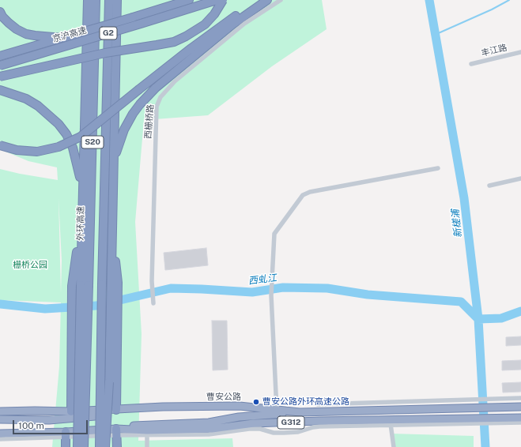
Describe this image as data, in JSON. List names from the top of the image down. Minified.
{"streets":{"highway":["G2","京沪高速","S20","外环高速","曹安公路","G312"],"street":["丰江路","西栅桥路"]},"water":["新槎浦","西虬江"],"parks":["栅桥公园"],"places":["曹安公路外环高速公路"],"scale_bar":"100 m"}
